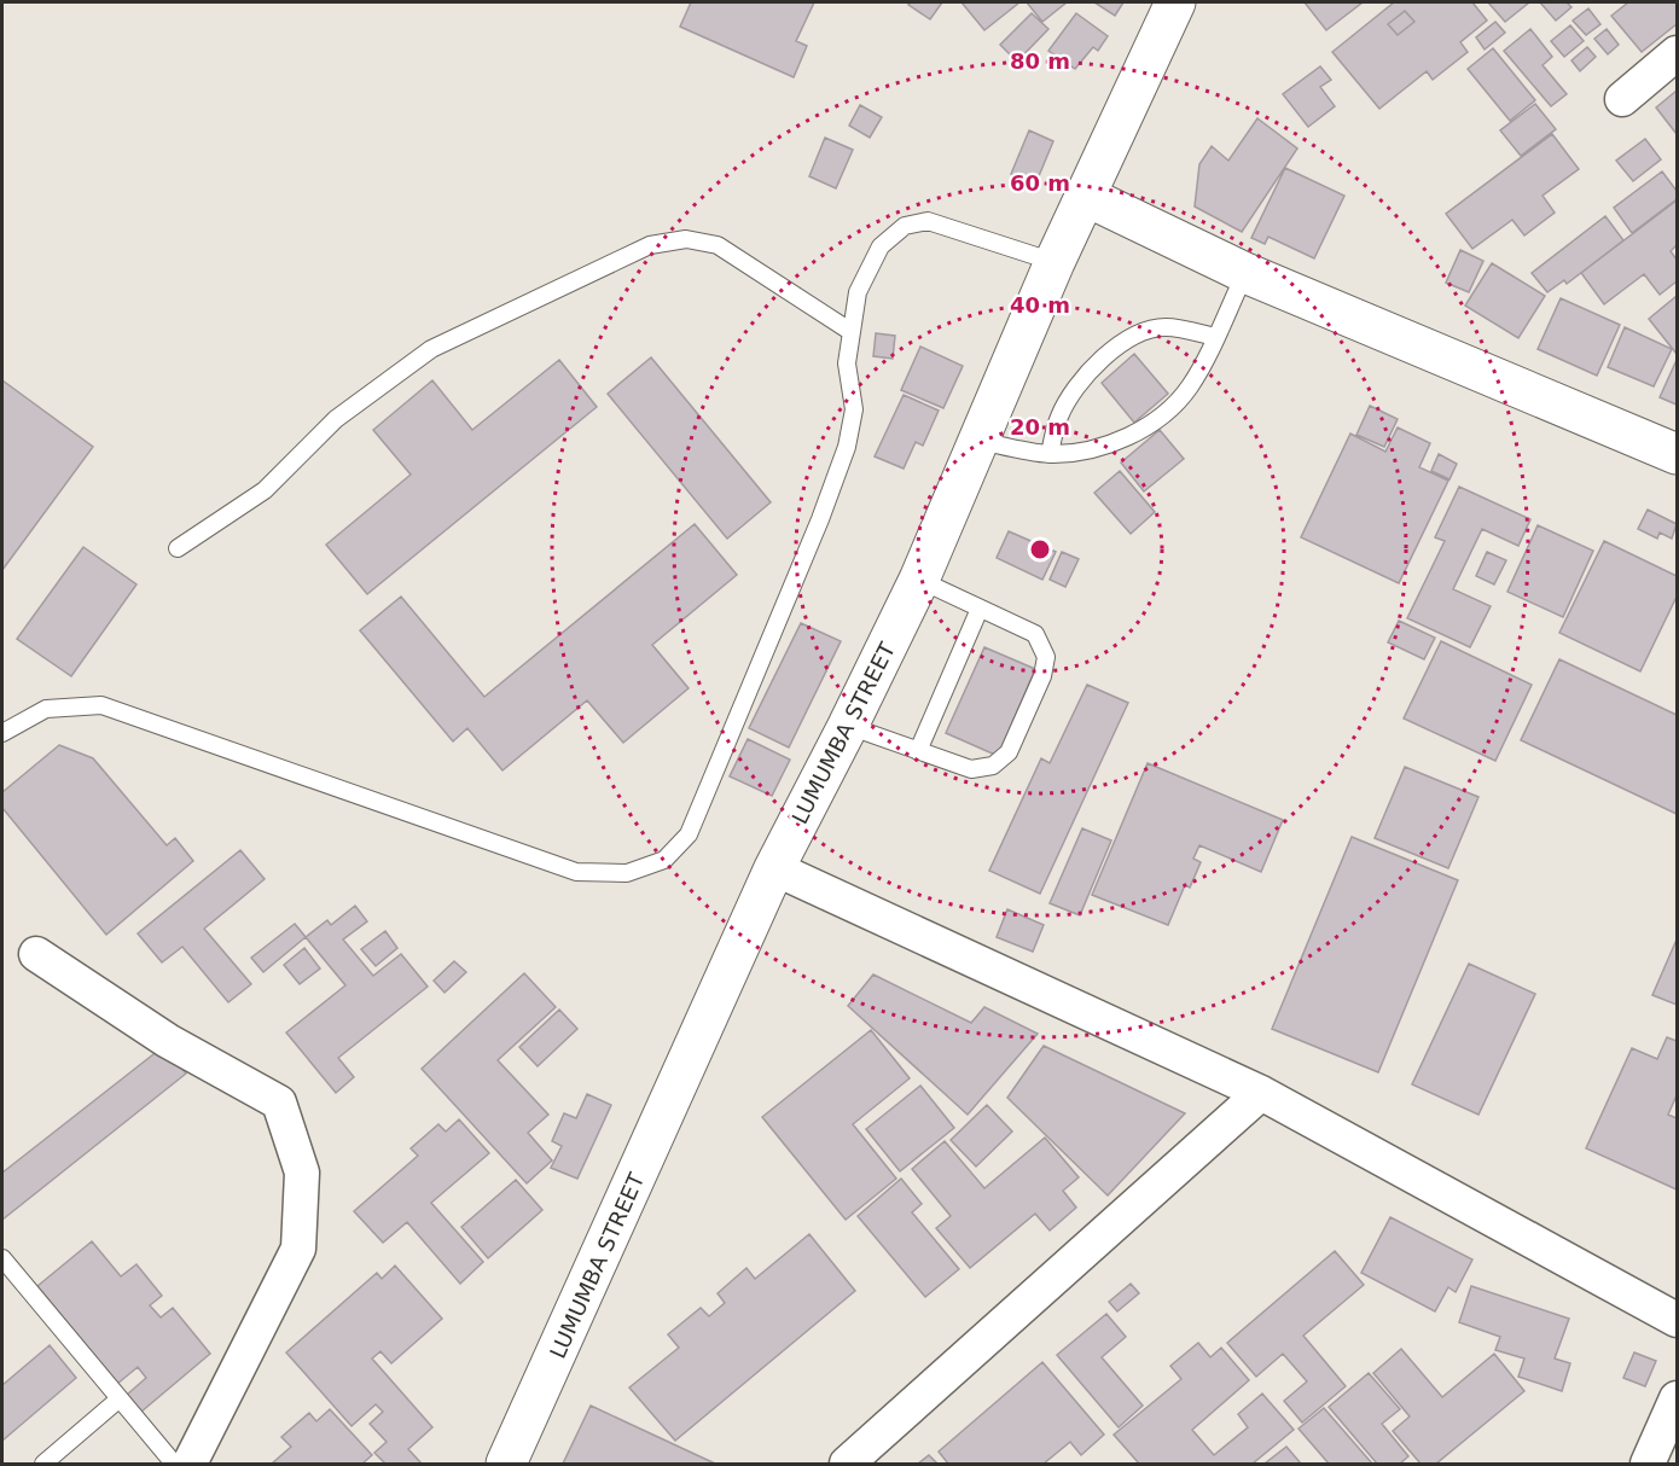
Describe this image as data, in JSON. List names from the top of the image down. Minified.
{"streets":{"main road":["LUMUMBA STREET"]},"rings":["80 m","60 m","40 m","20 m"]}
